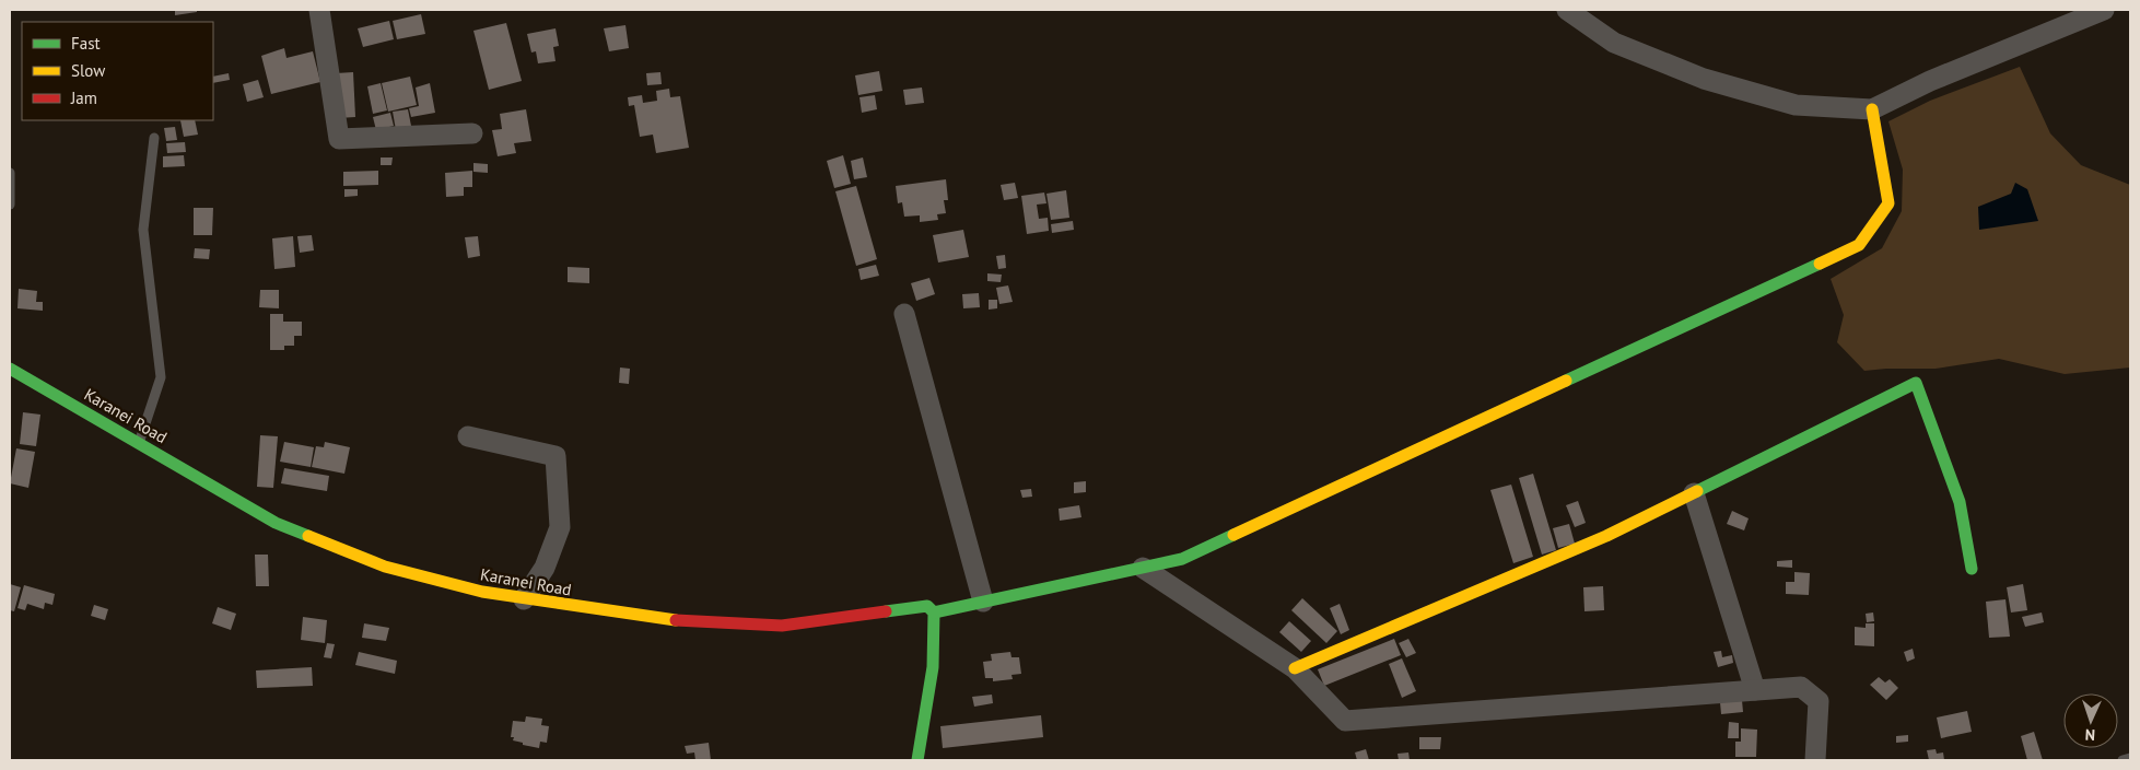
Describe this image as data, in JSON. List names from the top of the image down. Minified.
{"streets":{"street":["Karanei Road"]},"legend":["Fast","Slow","Jam"],"north":"bottom"}
